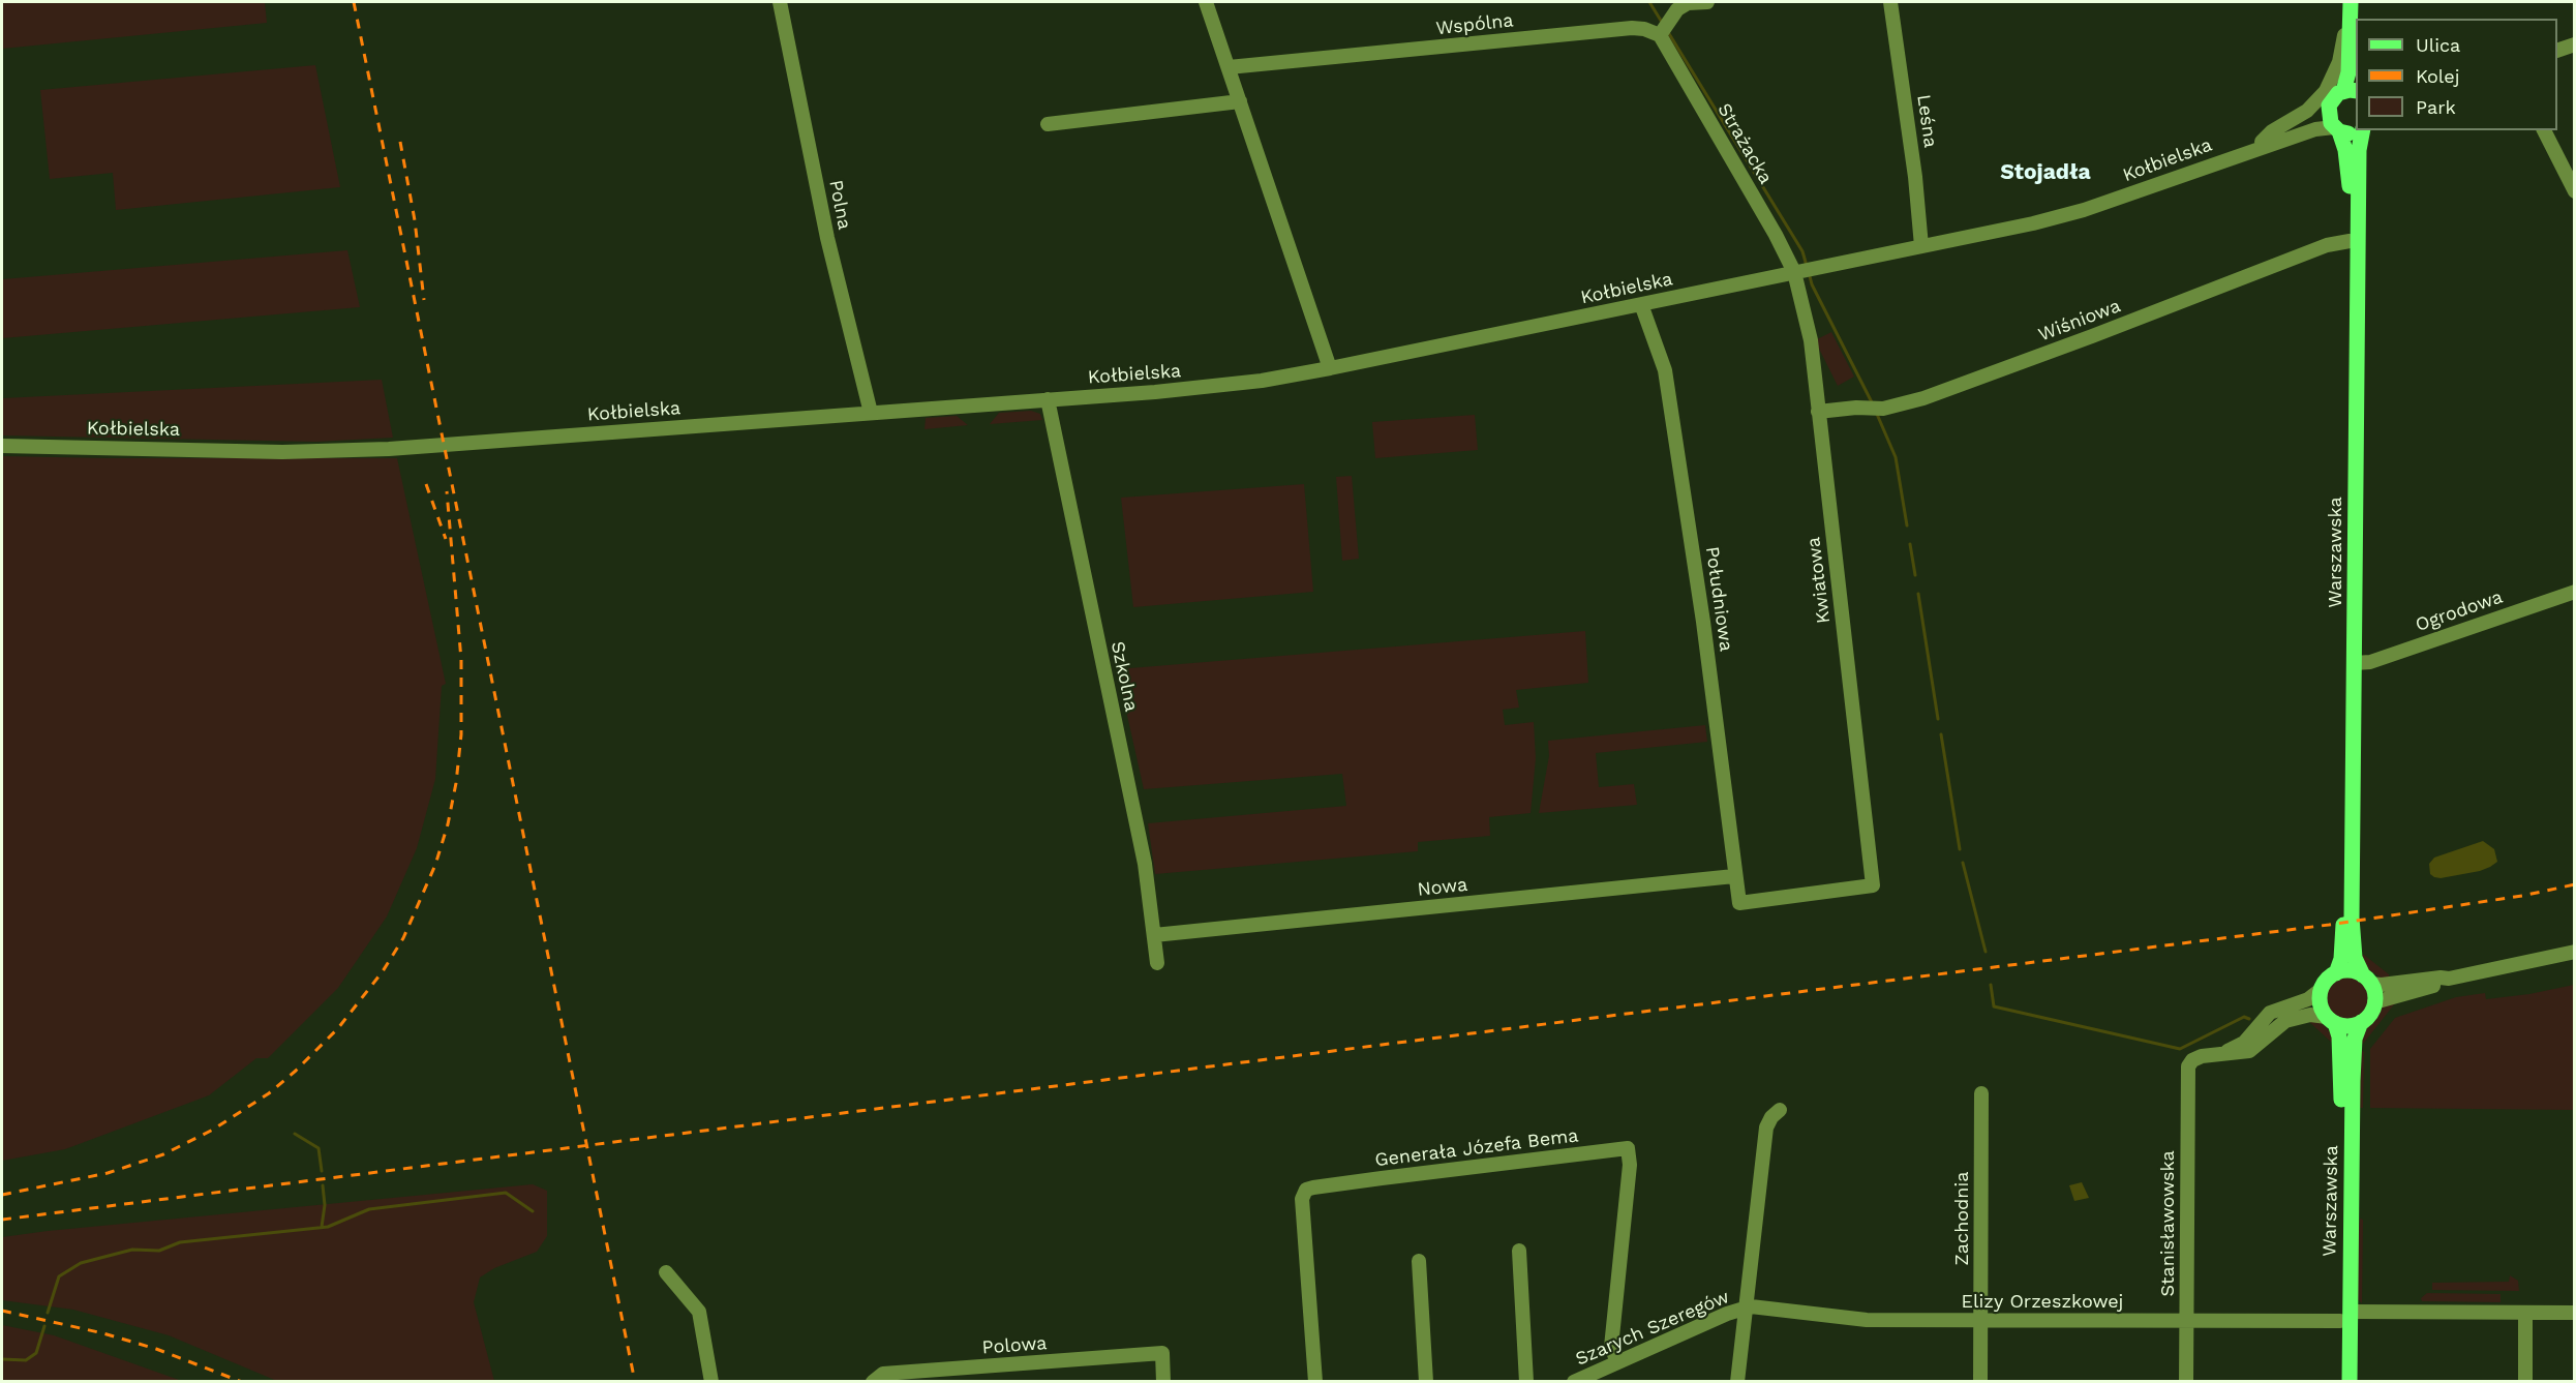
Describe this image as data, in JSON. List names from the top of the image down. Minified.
{"streets":{"main road":["Warszawska"],"street":["Wspólna","Leśna","Strażacka","Kołbielska","Polna","Wiśniowa","Kwiatowa","Południowa","Ogrodowa","Szkolna","Nowa","Generała Józefa Bema","Zachodnia","Stanisławowska","Elizy Orzeszkowej","Szarych Szeregów","Polowa"]},"crossings":[["Wspólna","Strażacka"],["Leśna","Kołbielska"],["Strażacka","Kołbielska"],["Strażacka","Kwiatowa"],["Kołbielska","Polna"],["Kołbielska","Warszawska"],["Kołbielska","Kwiatowa"],["Kołbielska","Południowa"],["Kołbielska","Szkolna"],["Wiśniowa","Warszawska"],["Wiśniowa","Kwiatowa"],["Warszawska","Ogrodowa"],["Warszawska","Elizy Orzeszkowej"],["Kwiatowa","Południowa"],["Południowa","Nowa"],["Szkolna","Nowa"],["Generała Józefa Bema","Szarych Szeregów"],["Zachodnia","Elizy Orzeszkowej"],["Stanisławowska","Elizy Orzeszkowej"],["Elizy Orzeszkowej","Szarych Szeregów"]],"districts":["Stojadła"],"legend":["Ulica","Kolej","Park"]}
